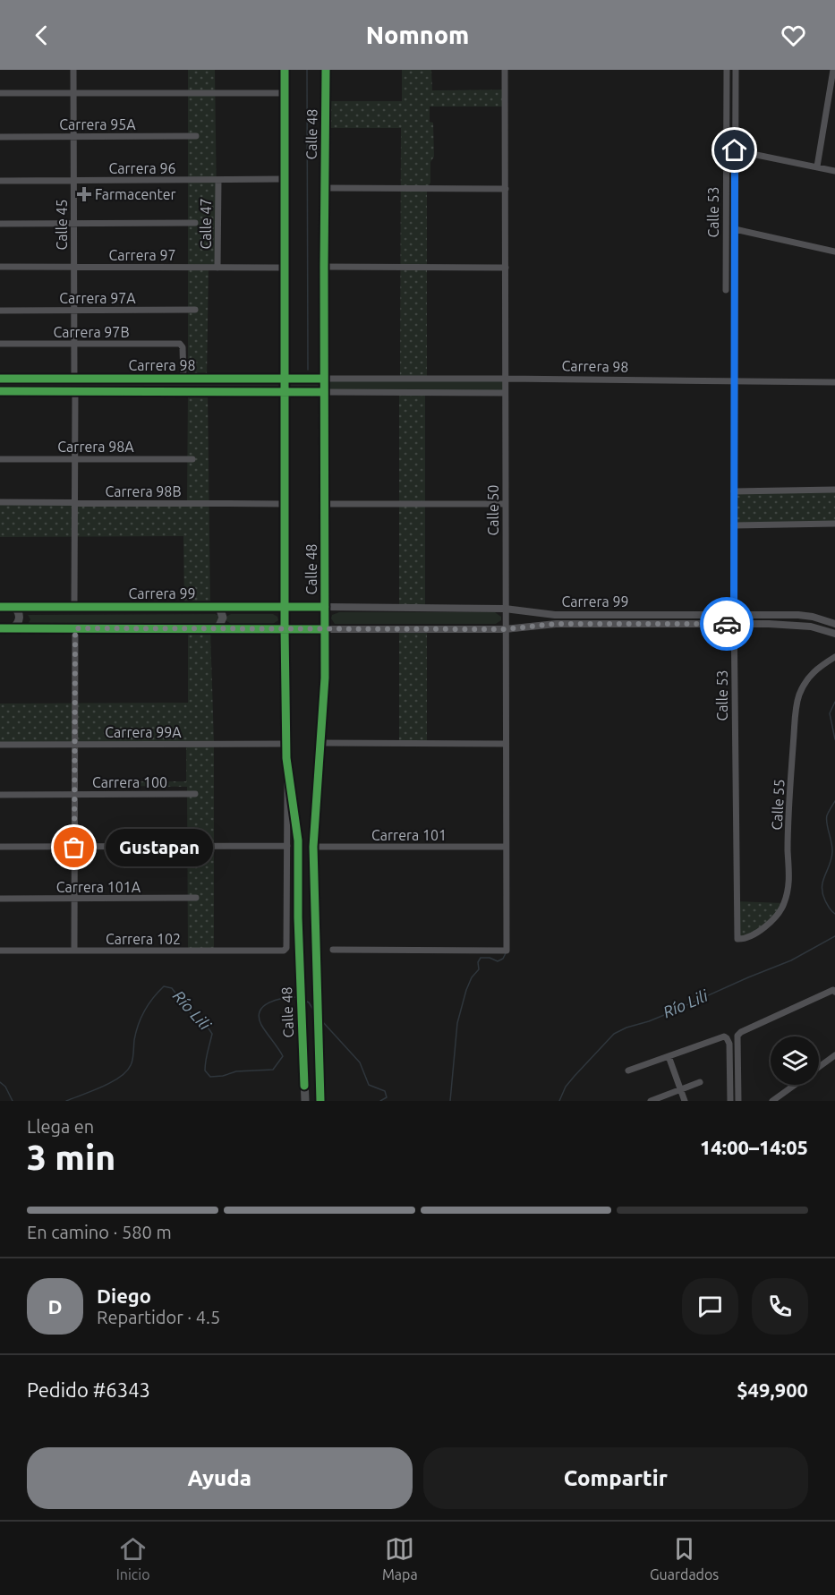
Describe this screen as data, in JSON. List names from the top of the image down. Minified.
{"streets":{"main road":["Calle 48","Carrera 99"],"street":["Carrera 95A","Carrera 96","Calle 53","Calle 47","Calle 45","Carrera 97","Carrera 97A","Carrera 97B","Carrera 98","Carrera 98A","Carrera 98B","Calle 50","Carrera 99A","Carrera 100","Calle 55","Carrera 101","Carrera 101A","Carrera 102"]},"crossings":[["Carrera 95A","Calle 45"],["Calle 48","Carrera 96"],["Calle 48","Carrera 97"],["Calle 48","Carrera 98"],["Calle 48","Carrera 98B"],["Calle 48","Carrera 99"],["Calle 48","Carrera 99A"],["Calle 48","Carrera 101"],["Calle 48","Carrera 102"],["Carrera 96","Calle 47"],["Carrera 96","Calle 45"],["Calle 53","Carrera 98"],["Calle 53","Carrera 99"],["Calle 53","Calle 55"],["Calle 47","Carrera 97"],["Calle 45","Carrera 97"],["Calle 45","Carrera 97A"],["Calle 45","Carrera 97B"],["Calle 45","Carrera 98"],["Carrera 97B","Carrera 98"],["Carrera 98","Calle 50"],["Calle 50","Carrera 99"],["Calle 50","Carrera 101"]],"water":["Río Lili"],"places":{"health":["Farmacenter"],"other":["Gustapan"]},"page":{"header":"Nomnom","bubble":"Gustapan","heading":["3 min","Llega en","14:00–14:05"],"panel":["Diego","Repartidor · 4.5","Pedido #6343","$49,900"],"bar":"En camino · 580 m","round":"D","buttons":["Ayuda","Compartir"],"tabs":["Inicio","Mapa","Guardados"]}}
